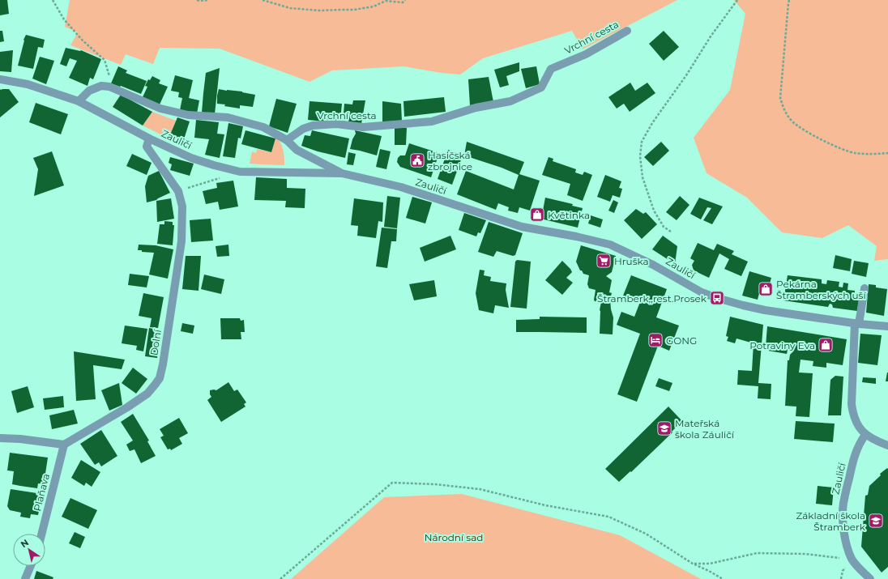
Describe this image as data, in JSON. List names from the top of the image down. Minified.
{"streets":{"street":["Vrchní cesta","Zauličí","Dolní","Plaňava"]},"crossings":[["Zauličí","Dolní"],["Dolní","Plaňava"]],"parks":["Národní sad"],"places":{"public building":["Hasičská zbrojnice"],"shop":["Květinka","Pekárna Štramberských uší","Potraviny Eva"],"supermarket":["Hruška"],"bus stop":["Štramberk,,rest.Prosek"],"hotel":["GONG"],"school or university":["Mateřská škola Záuličí","Základní škola Štramberk"]},"north":"top left"}
